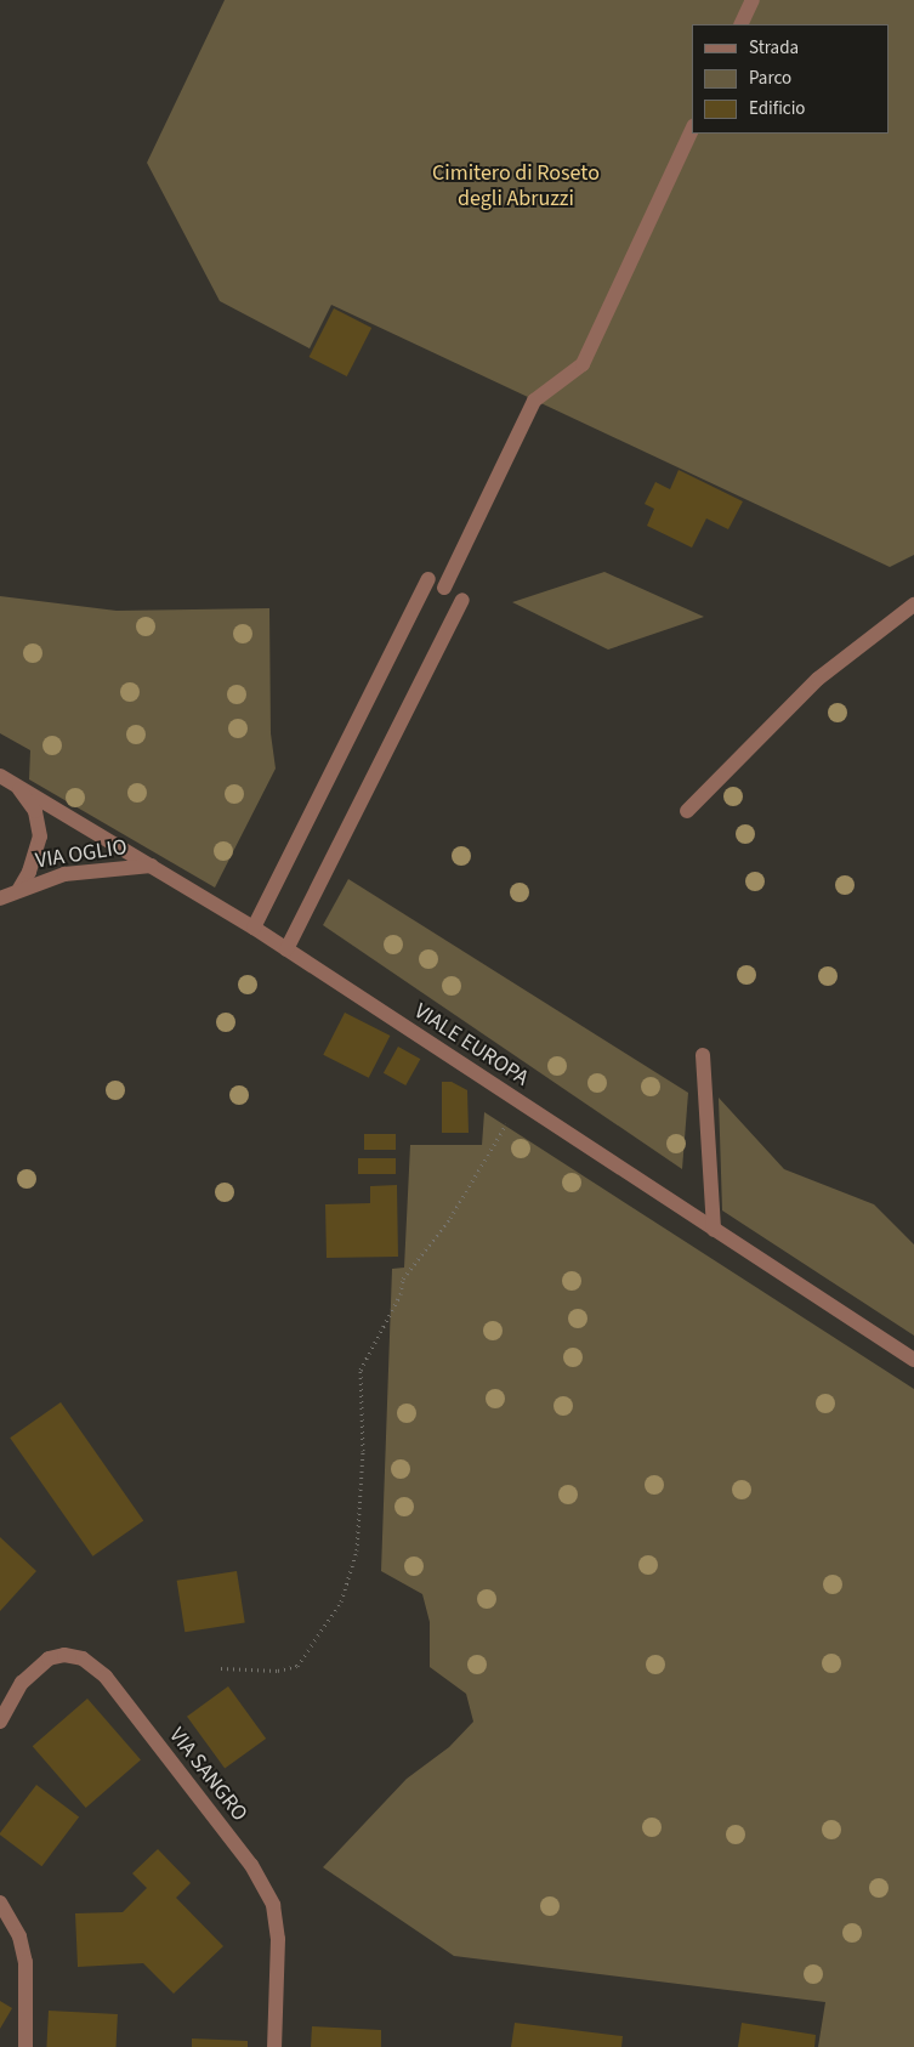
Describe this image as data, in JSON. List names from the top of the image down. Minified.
{"streets":{"street":["VIA OGLIO","VIALE EUROPA","VIA SANGRO"]},"crossings":[["VIA OGLIO","VIALE EUROPA"]],"parks":["Cimitero di Roseto degli Abruzzi"],"legend":["Strada","Parco","Edificio"]}
